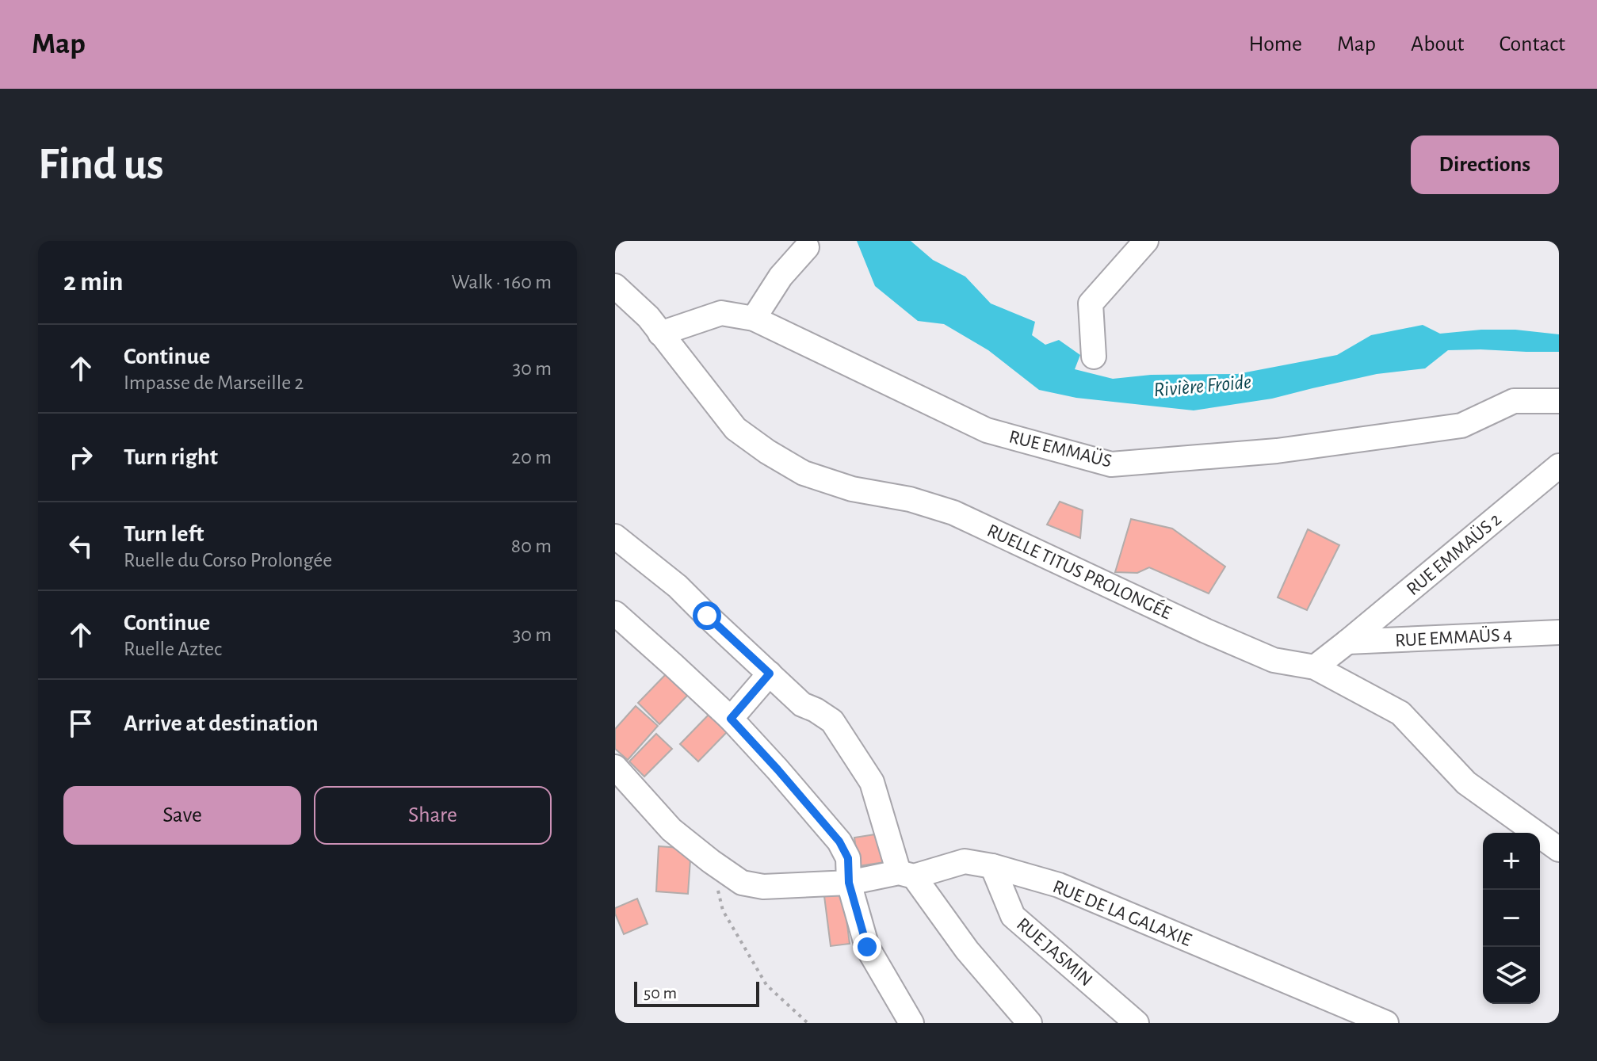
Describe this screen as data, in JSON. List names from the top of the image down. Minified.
{"streets":{"street":["RUE EMMAÜS","RUE EMMAÜS 2","RUELLE TITUS PROLONGÉE","RUE EMMAÜS 4","RUE DE LA GALAXIE","RUE JASMIN"]},"crossings":[["RUE EMMAÜS","RUELLE TITUS PROLONGÉE"],["RUE EMMAÜS 2","RUELLE TITUS PROLONGÉE"],["RUE EMMAÜS 2","RUE EMMAÜS 4"],["RUE DE LA GALAXIE","RUE JASMIN"]],"water":["Rivière Froide"],"scale_bar":"50 m","page":{"header":"Map","nav":["Home","Map","About","Contact"],"buttons":["Directions",["Save","Share"]],"title":"Find us","heading":["2 min","Walk · 160 m"],"list":[["Continue","Impasse de Marseille 2","30 m"],["Turn right","20 m"],["Turn left","Ruelle du Corso Prolongée","80 m"],["Continue","Ruelle Aztec","30 m"],"Arrive at destination"],"map_buttons":["+","−"],"scale":"50 m"}}
